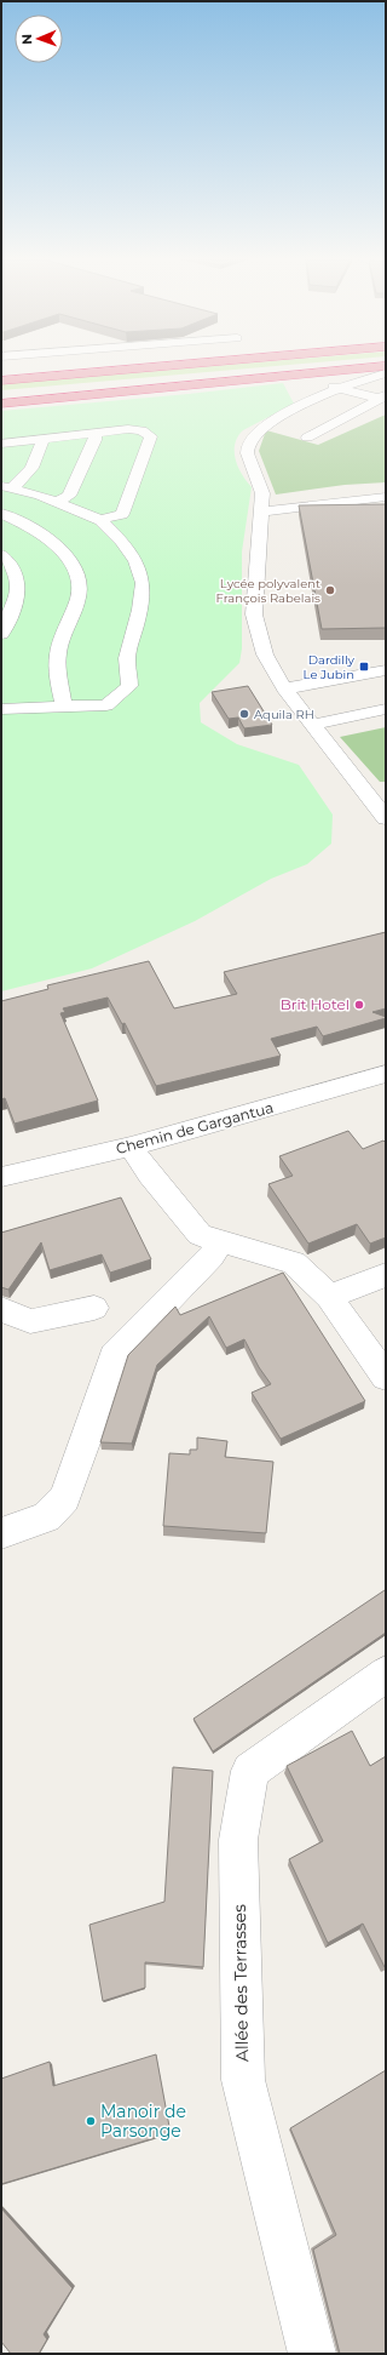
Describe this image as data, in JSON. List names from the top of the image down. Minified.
{"streets":{"street":["Chemin de Gargantua","Allée des Terrasses"]},"places":{"other":["Lycée polyvalent François Rabelais","Aquila RH","Brit Hotel","Manoir de Parsonge"],"transit":["Dardilly Le Jubin"]},"north":"left"}
